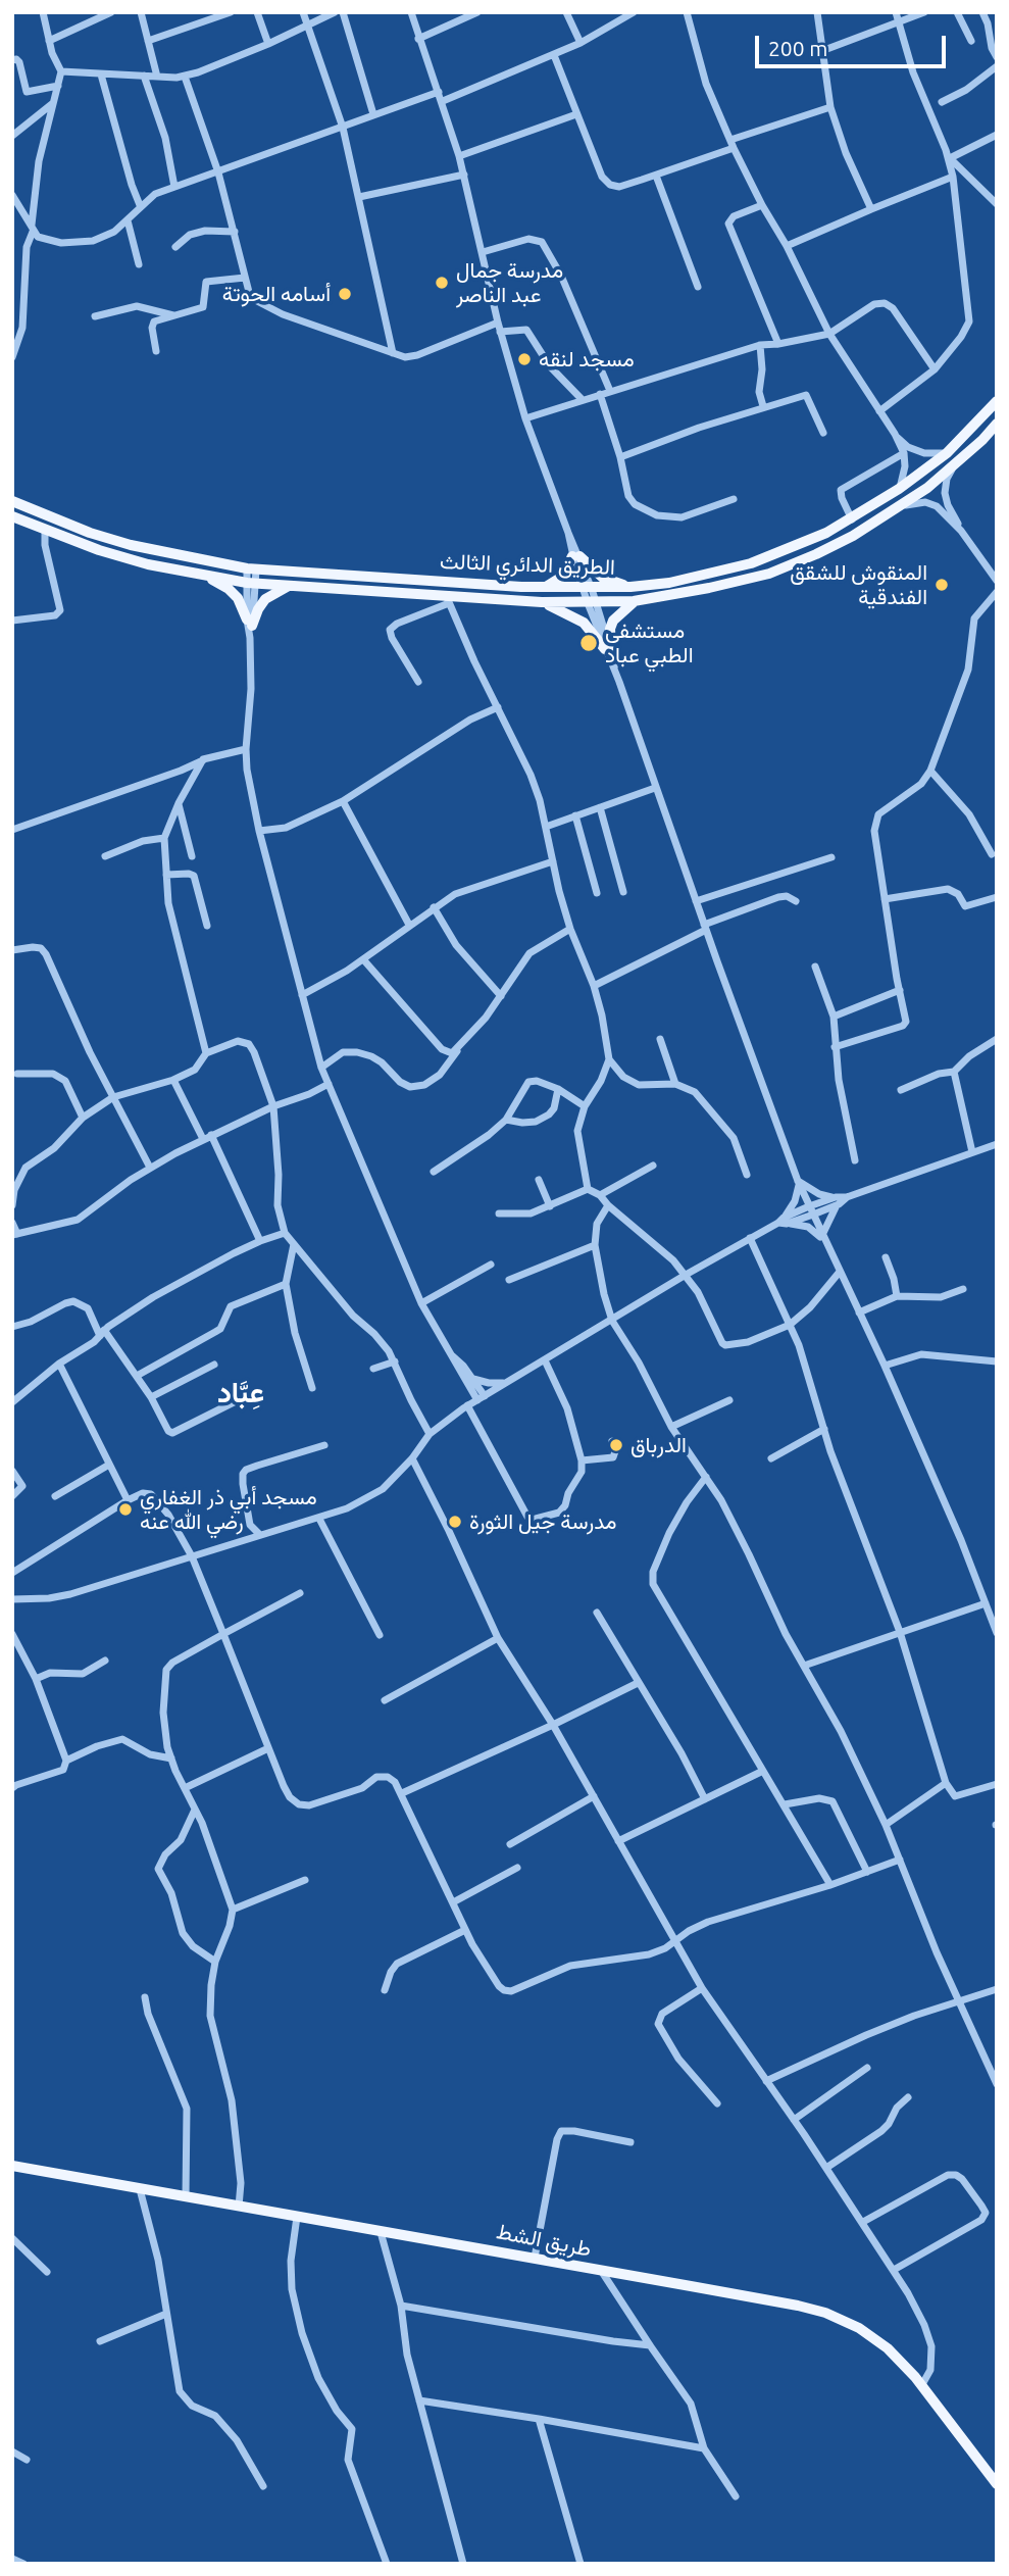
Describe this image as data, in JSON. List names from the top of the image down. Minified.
{"streets":{"main road":["الطريق الدائري الثالث","طريق الشط"]},"districts":["عِبَّاد"],"places":["مدرسة جمال عبد الناصر","أسامه الحوتة","مسجد لنقه","المنقوش للشقق الفندقية","مستشفى الطبي عباد","الدرباق","مسجد أبي ذر الغفاري رضي الله عنه","مدرسة جيل الثورة"],"scale_bar":"200 m"}
